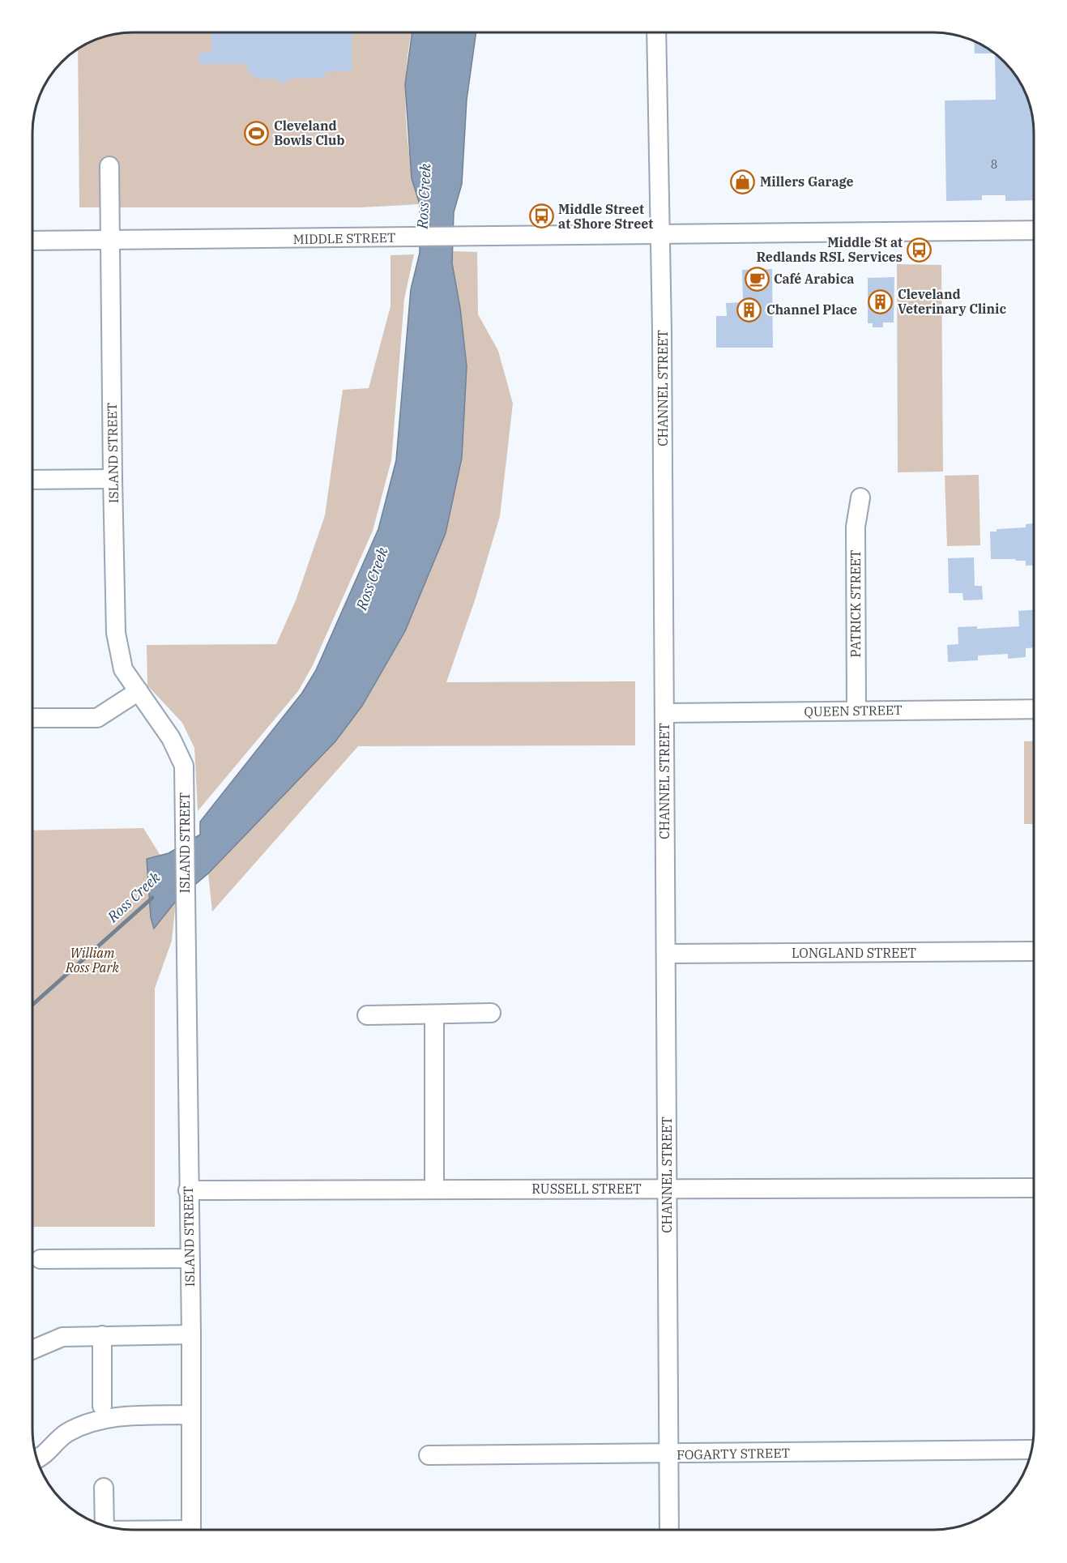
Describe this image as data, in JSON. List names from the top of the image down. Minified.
{"streets":{"street":["MIDDLE STREET","CHANNEL STREET","ISLAND STREET","PATRICK STREET","QUEEN STREET","LONGLAND STREET","RUSSELL STREET","FOGARTY STREET"]},"crossings":[["MIDDLE STREET","CHANNEL STREET"],["MIDDLE STREET","ISLAND STREET"],["CHANNEL STREET","QUEEN STREET"],["CHANNEL STREET","LONGLAND STREET"],["CHANNEL STREET","RUSSELL STREET"],["CHANNEL STREET","FOGARTY STREET"],["ISLAND STREET","RUSSELL STREET"],["PATRICK STREET","QUEEN STREET"]],"water":["Ross Creek"],"parks":["William Ross Park"],"places":{"sports":["Cleveland Bowls Club"],"shop":["Millers Garage"],"bus stop":["Middle Street at Shore Street","Middle St at Redlands RSL Services"],"cafe":["Café Arabica"],"building":["Cleveland Veterinary Clinic","Channel Place"]},"house_numbers":["8"]}
